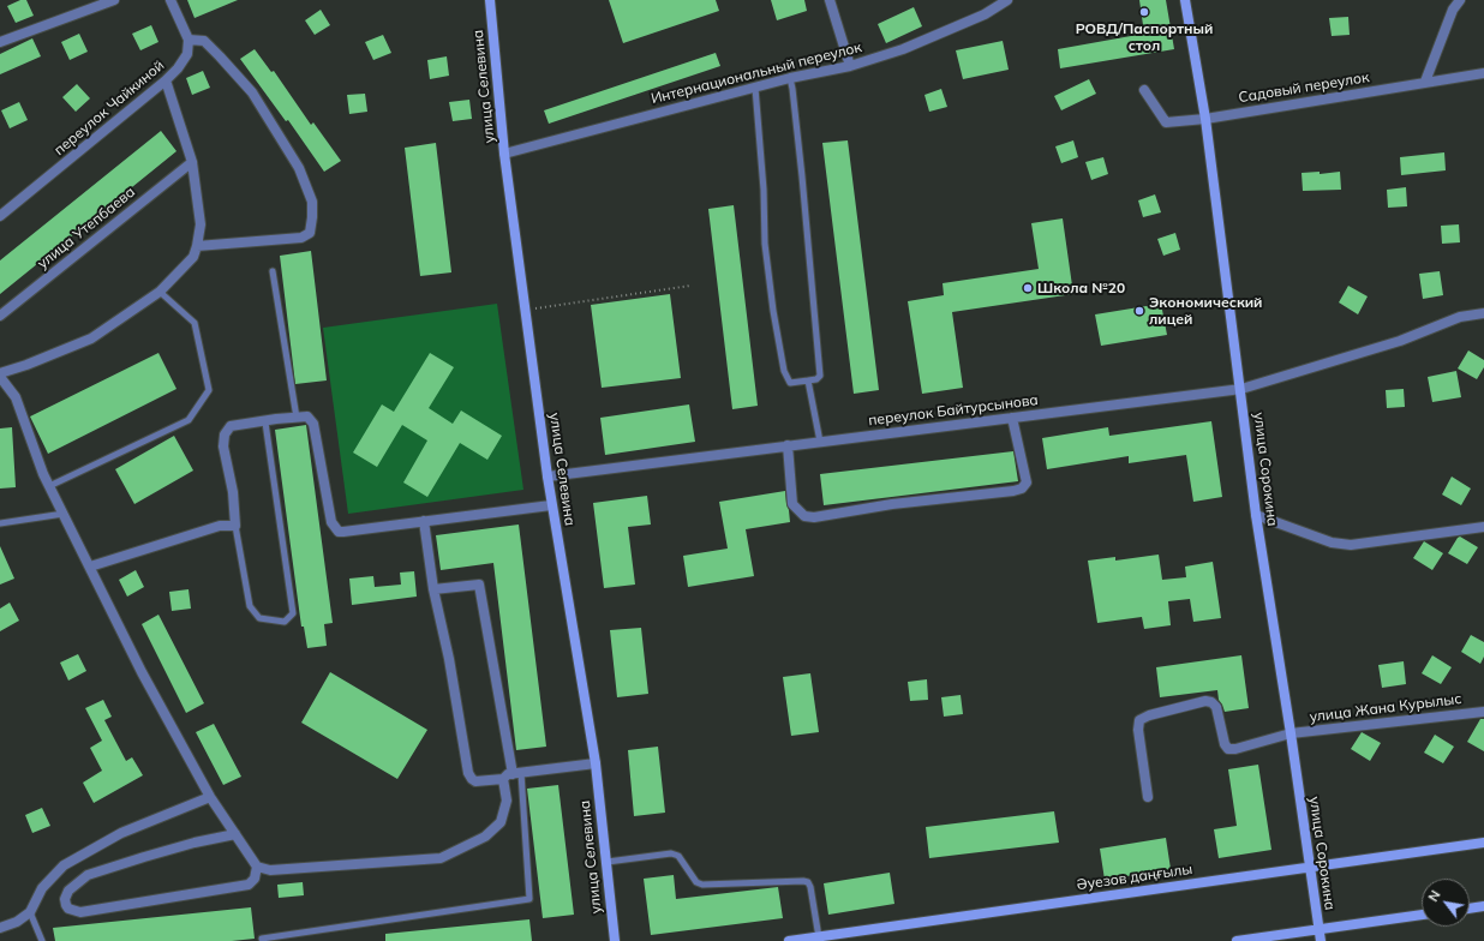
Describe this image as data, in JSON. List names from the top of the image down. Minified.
{"streets":{"street":["Интернациональный переулок","улица Селевина","Садовый переулок","переулок Чайкиной","улица Утепбаева","переулок Байтурсынова","улица Сорокина","улица Жана Курылыс","Әуезов даңғылы"]},"crossings":[["Интернациональный переулок","улица Селевина"],["улица Селевина","переулок Байтурсынова"],["Садовый переулок","улица Сорокина"],["переулок Байтурсынова","улица Сорокина"],["улица Сорокина","улица Жана Курылыс"],["улица Сорокина","Әуезов даңғылы"]],"places":["РОВД/Паспортный стол","Школа №20","Экономический лицей"],"north":"top left"}
